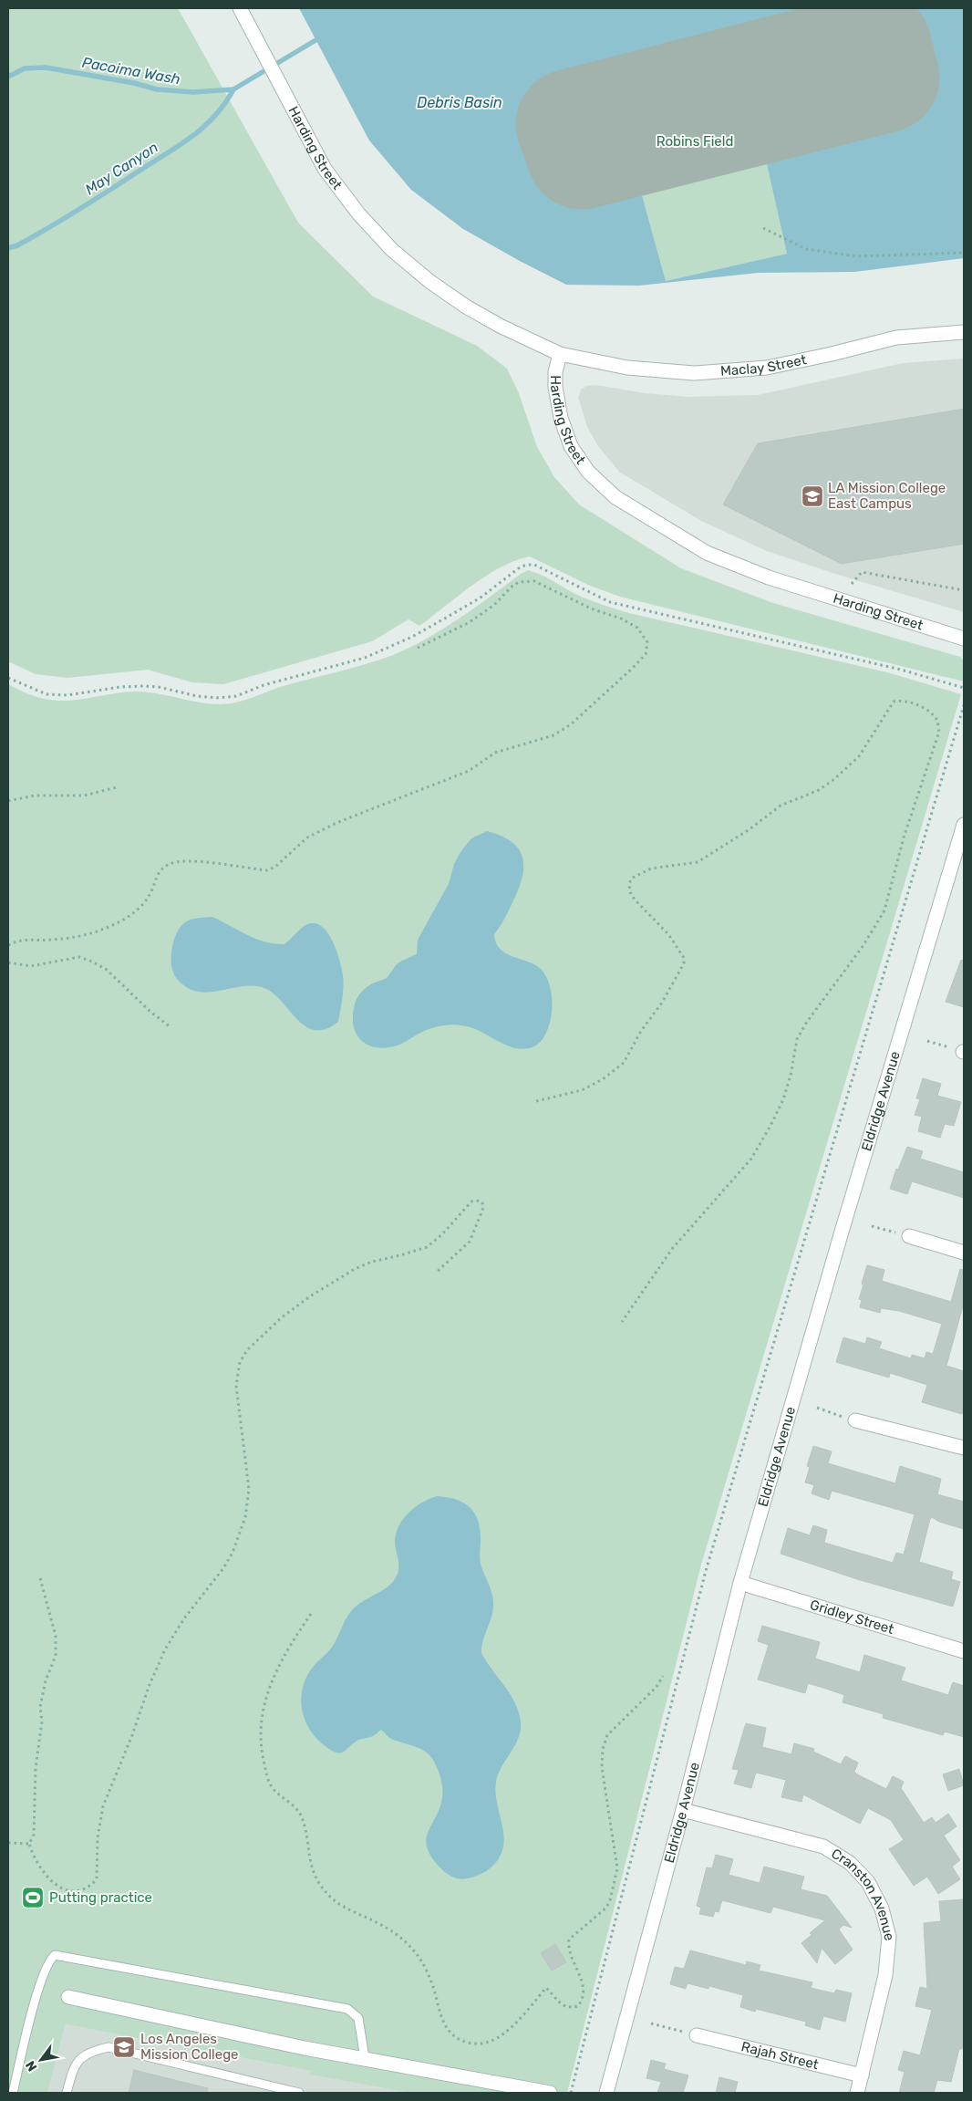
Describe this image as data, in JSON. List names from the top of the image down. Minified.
{"streets":{"street":["Harding Street","Maclay Street","Eldridge Avenue","Gridley Street","Cranston Avenue","Rajah Street"]},"crossings":[["Harding Street","Maclay Street"],["Eldridge Avenue","Gridley Street"],["Eldridge Avenue","Cranston Avenue"],["Cranston Avenue","Rajah Street"]],"water":["Pacoima Wash","Debris Basin","May Canyon"],"parks":["Robins Field"],"places":{"school or university":["LA Mission College East Campus","Los Angeles Mission College"],"sports":["Putting practice"]},"north":"bottom left"}
